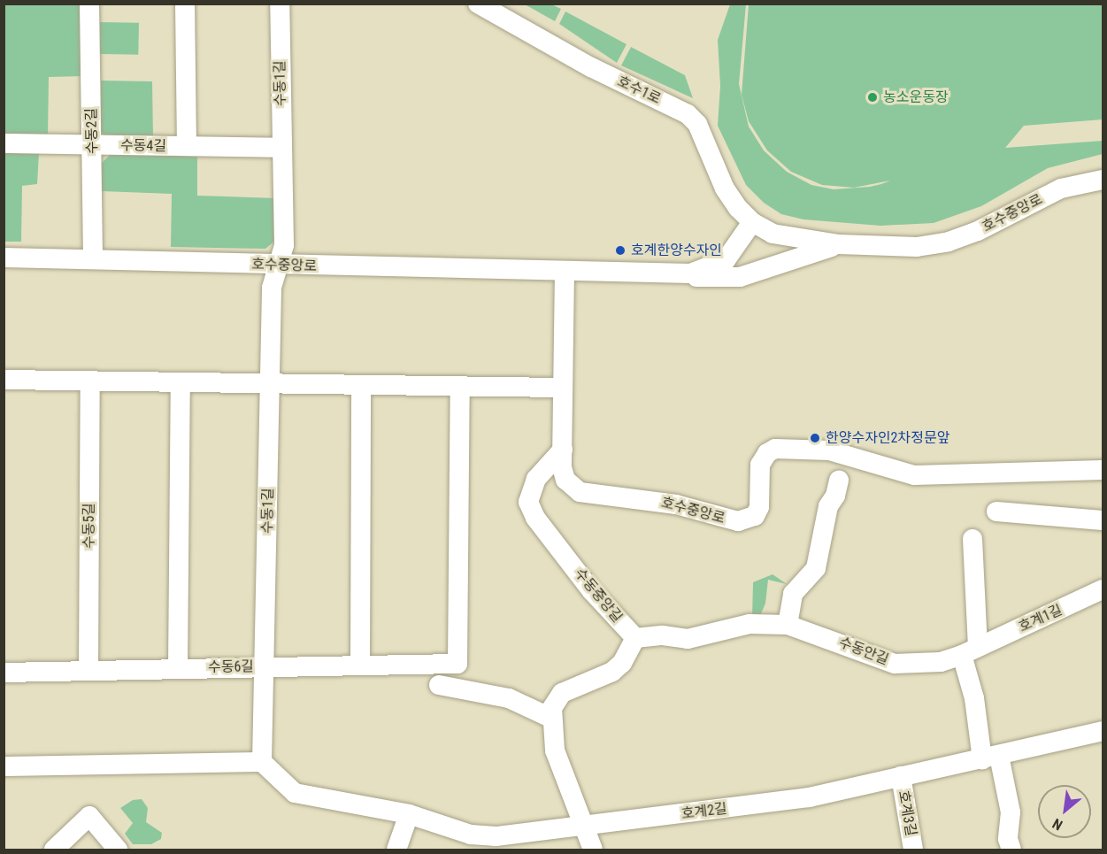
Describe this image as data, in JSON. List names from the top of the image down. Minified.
{"streets":{"street":["수동1길","호수1로","수동2길","수동4길","호수중앙로","수동5길","수동중앙길","호계1길","수동안길","수동6길","호계2길","호계3길"]},"crossings":[["수동1길","수동4길"],["수동1길","호수중앙로"],["수동1길","수동6길"],["수동1길","호계2길"],["호수1로","호수중앙로"],["수동2길","수동4길"],["수동2길","호수중앙로"],["호수중앙로","수동중앙길"],["수동5길","수동6길"],["수동중앙길","수동안길"],["호계1길","수동안길"],["호계2길","호계3길"]],"places":["농소운동장","호계한양수자인","한양수자인2차정문앞"],"north":"bottom left"}
